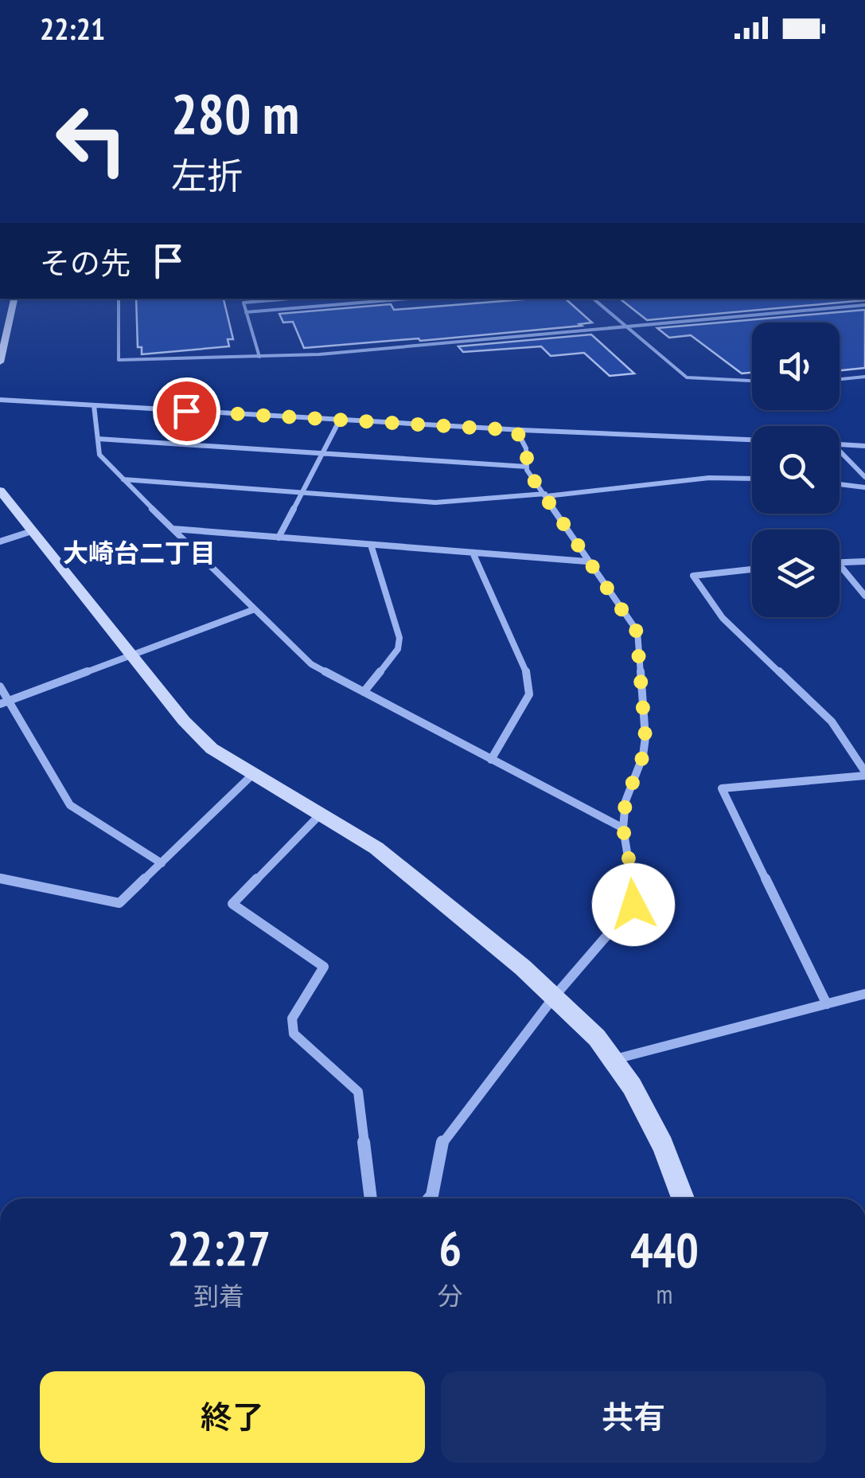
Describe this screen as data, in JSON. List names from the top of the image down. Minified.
{"districts":["大崎台二丁目"],"page":{"status":"22:21","turn":["280 m","左折"],"then":"その先","eta":["22:27","到着","6","分","440","m"],"buttons":["終了","共有"]}}
